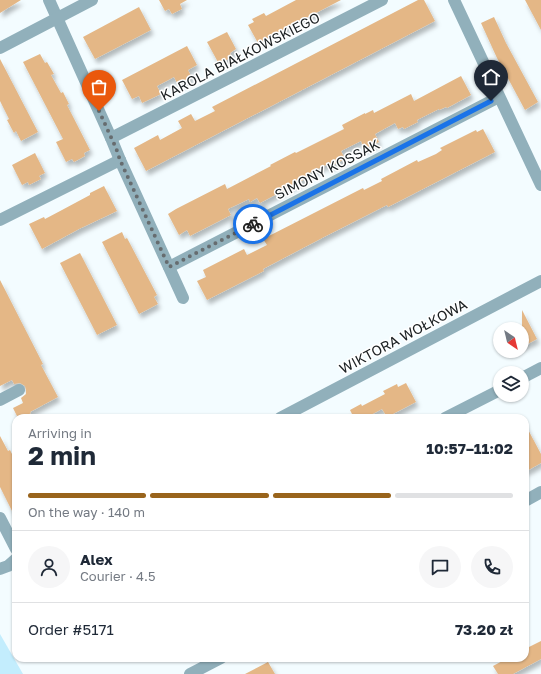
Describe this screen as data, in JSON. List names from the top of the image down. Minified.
{"streets":{"street":["KAROLA BIAŁKOWSKIEGO","SIMONY KOSSAK","WIKTORA WOŁKOWA"]},"north":"bottom right","page":{"heading":["2 min","Arriving in","10:57–11:02"],"panel":["Alex","Courier · 4.5","Order #5171","73.20 zł"],"bar":"On the way · 140 m"}}
